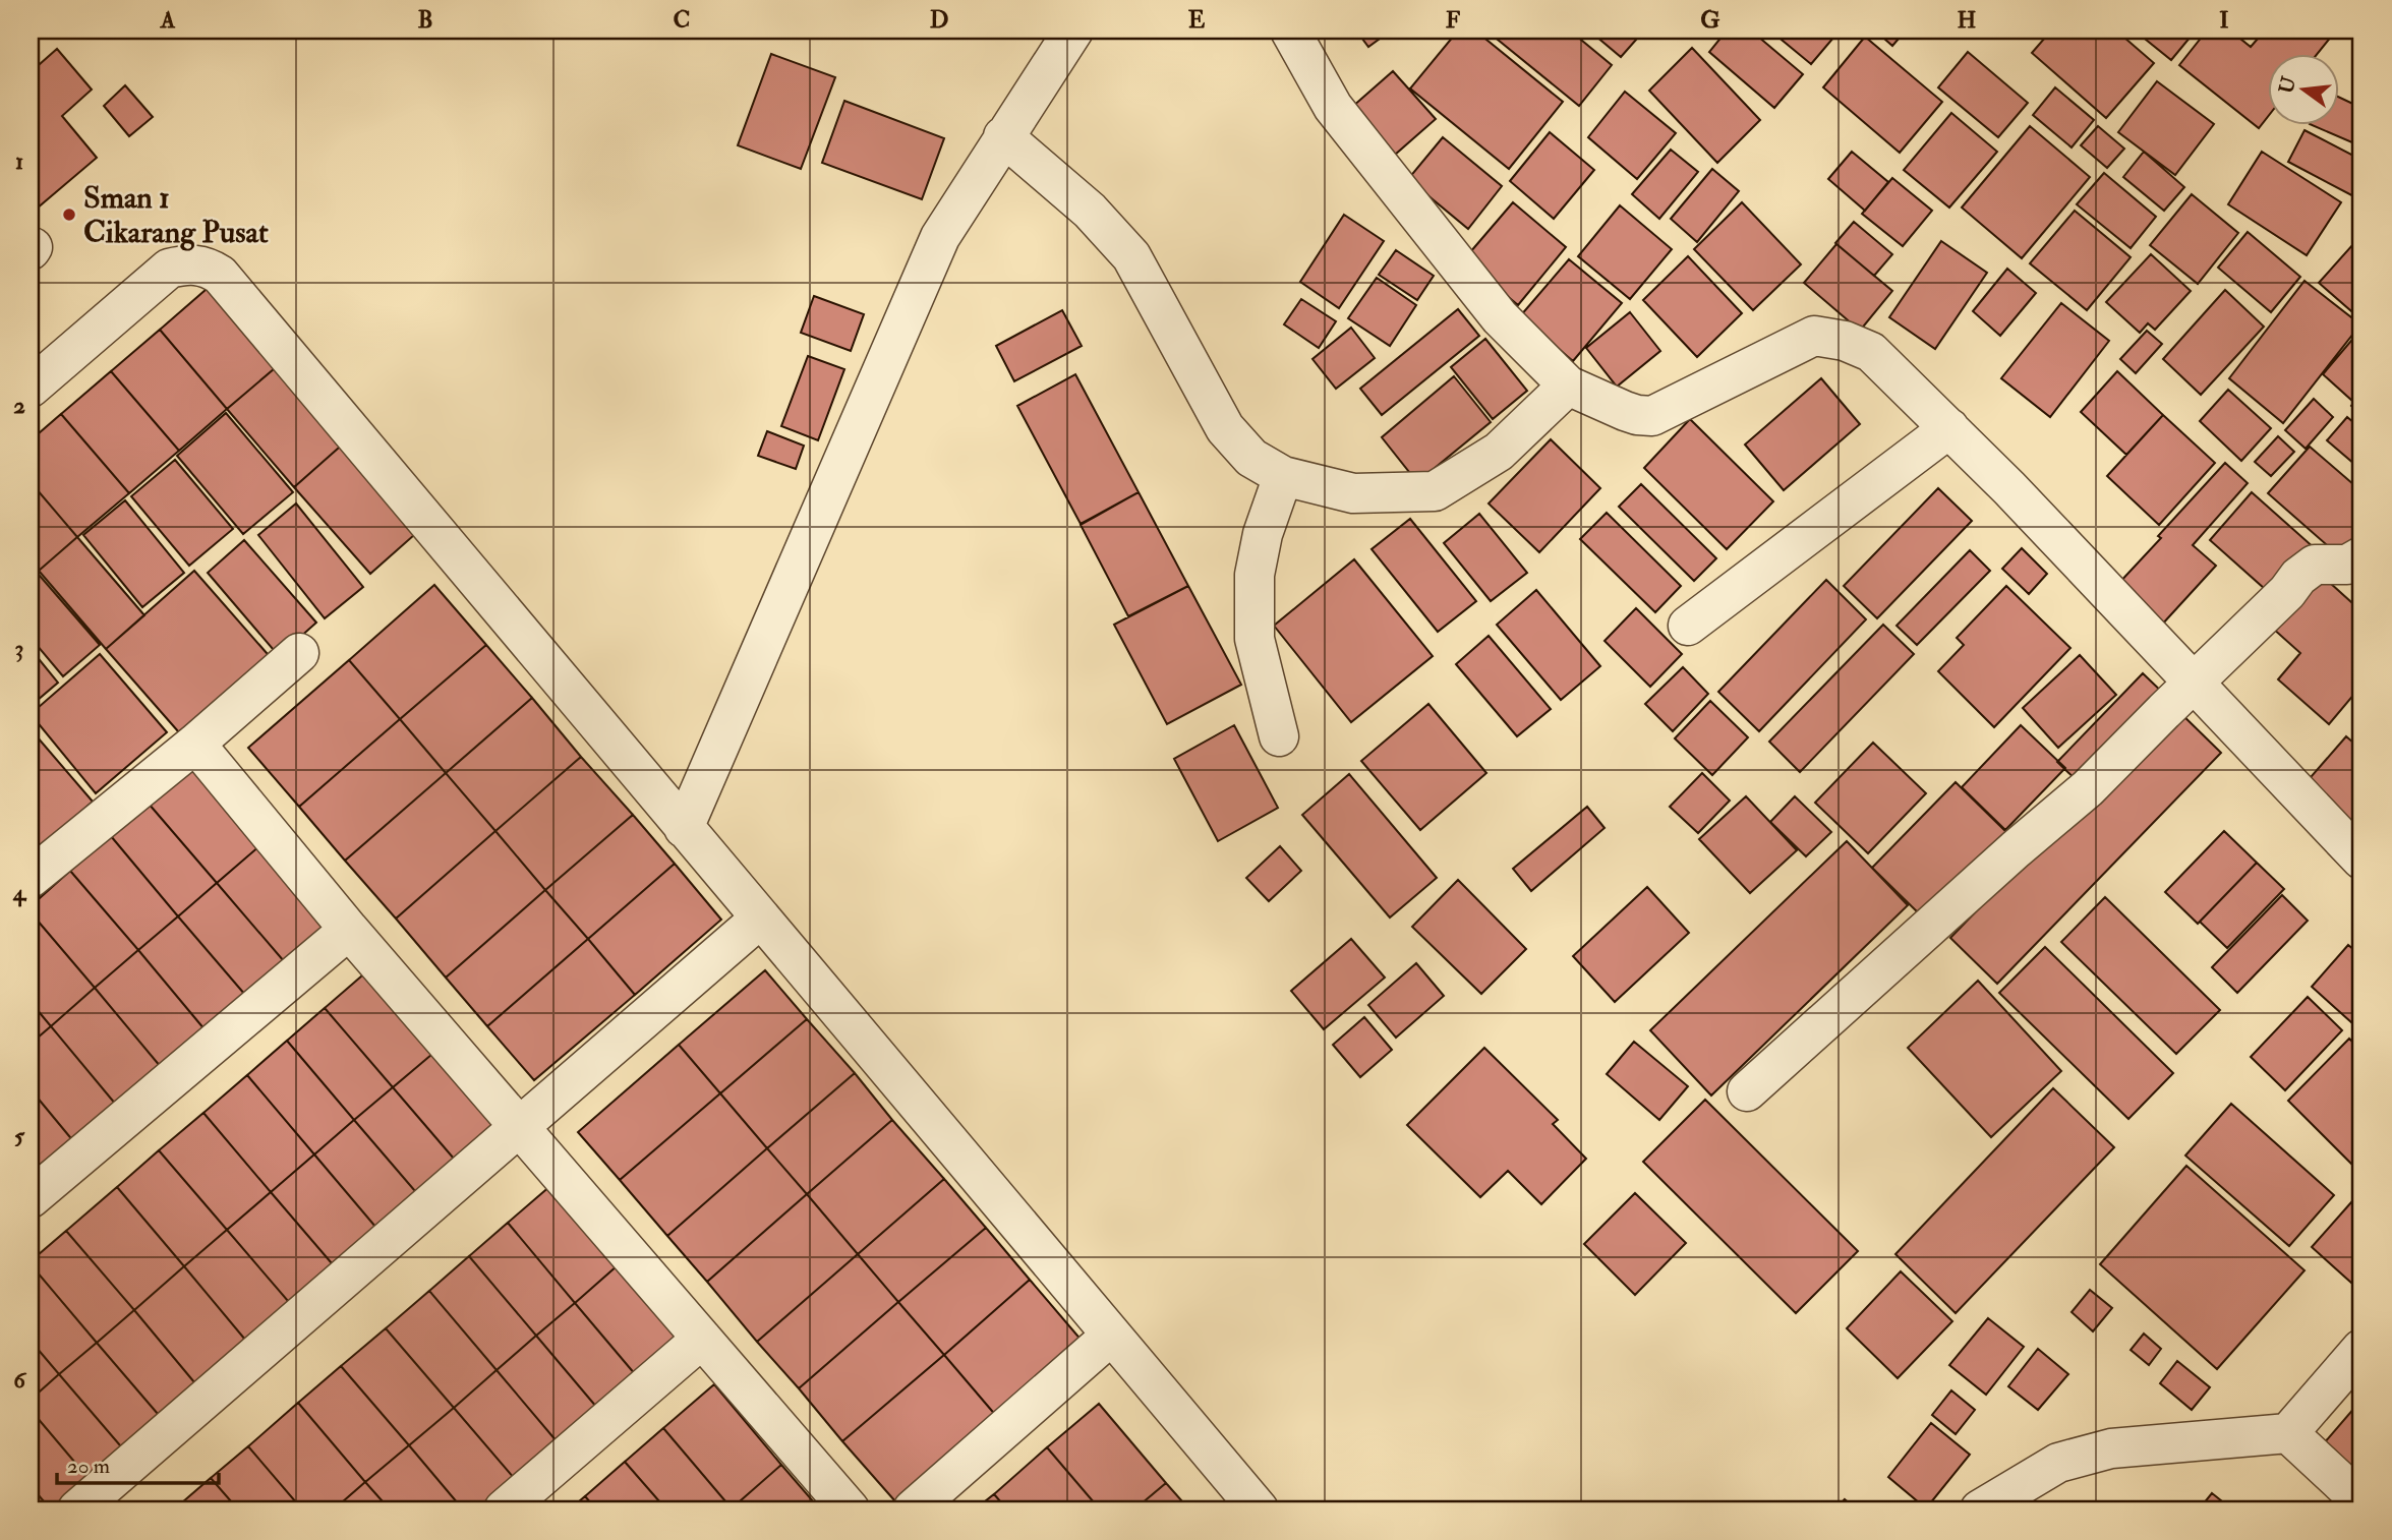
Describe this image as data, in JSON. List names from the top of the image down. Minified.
{"places":["Sman 1 Cikarang Pusat"],"scale_bar":"20 m","north":"left","grid":{"columns":["A","B","C","D","E","F","G","H","I"],"rows":["1","2","3","4","5","6"]}}
